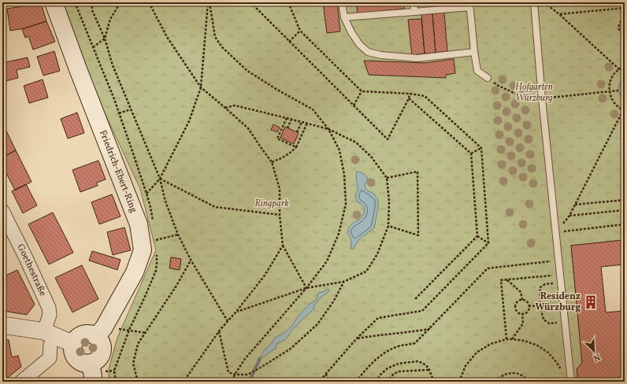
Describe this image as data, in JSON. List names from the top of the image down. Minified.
{"streets":{"main road":["Friedrich-Ebert-Ring"],"street":["Goethestraße"]},"parks":["Hofgarten Würzburg","Ringpark"],"places":{"building":["Residenz Würzburg"]},"north":"bottom right"}
